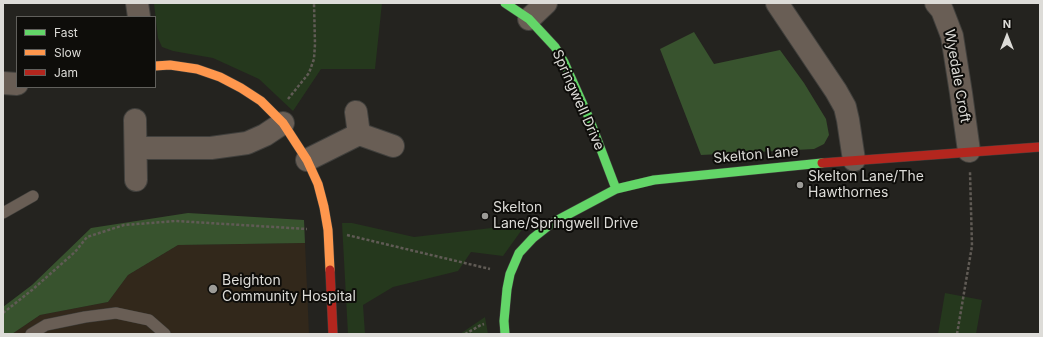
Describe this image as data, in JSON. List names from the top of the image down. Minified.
{"streets":{"street":["Wyedale Croft","Springwell Drive","Skelton Lane"]},"crossings":[["Wyedale Croft","Skelton Lane"],["Springwell Drive","Skelton Lane"]],"places":["Skelton Lane/The Hawthornes","Skelton Lane/Springwell Drive","Beighton Community Hospital"],"legend":["Fast","Slow","Jam"],"north":"top"}
